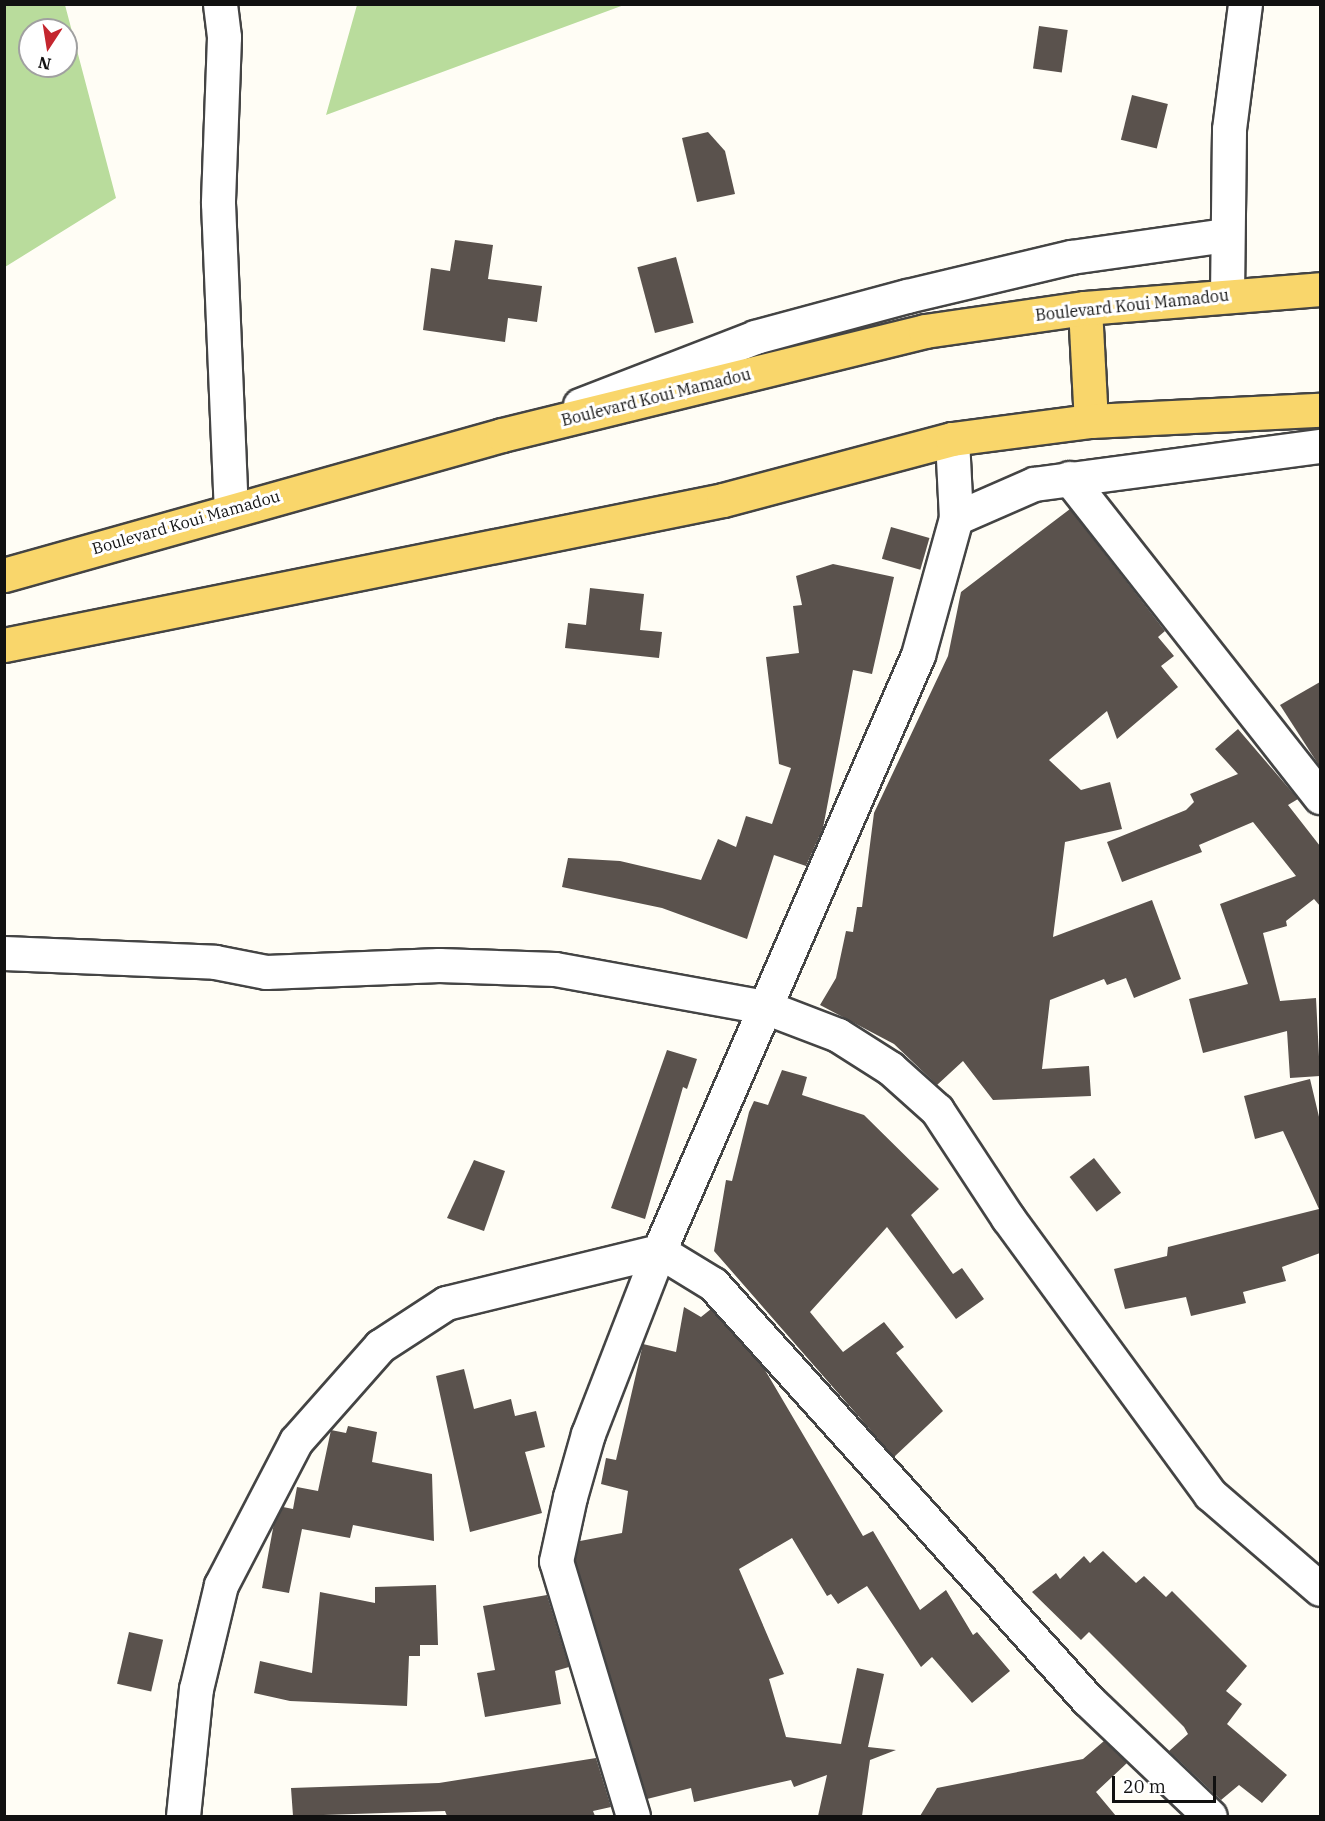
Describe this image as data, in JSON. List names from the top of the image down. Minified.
{"streets":{"main road":["Boulevard Koui Mamadou"]},"scale_bar":"20 m","north":"bottom"}
